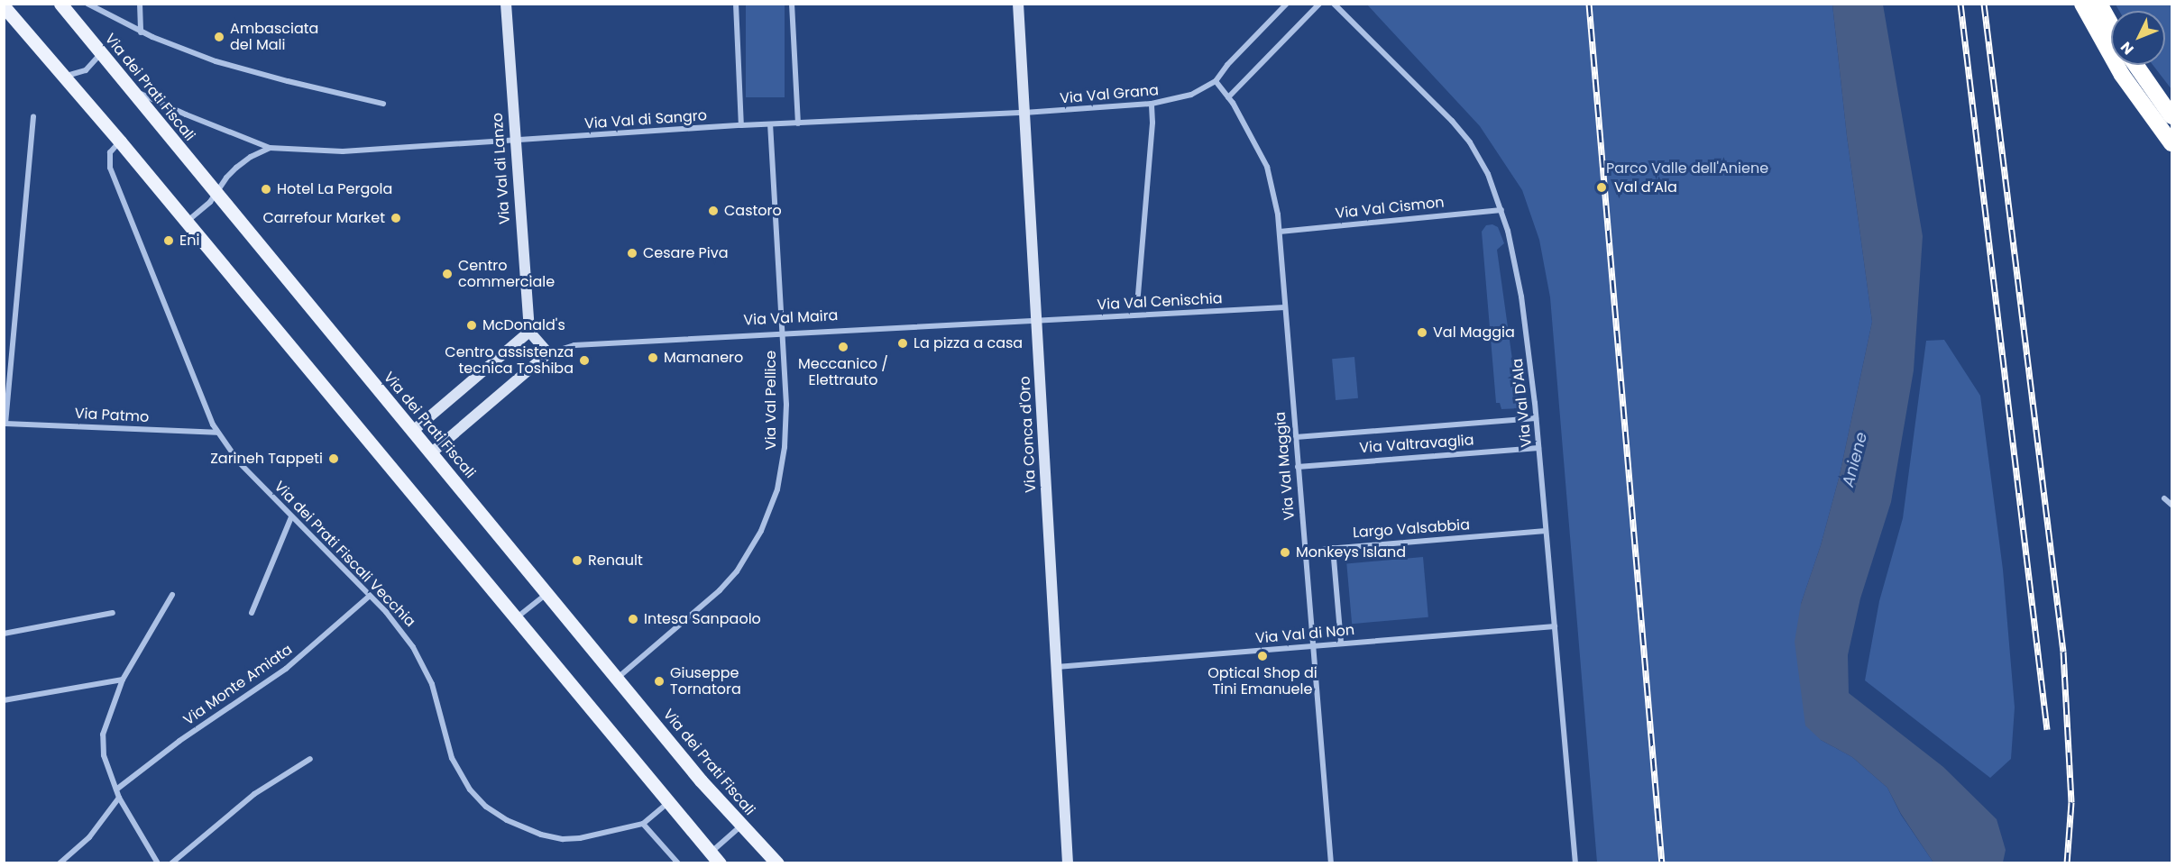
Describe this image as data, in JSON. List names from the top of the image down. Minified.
{"streets":{"main road":["Via dei Prati Fiscali"],"street":["Via Val Grana","Via Val di Sangro","Via Val di Lanzo","Via Val Cismon","Via Val Cenischia","Via Val Maira","Via Val Pellice","Via Val D'Ala","Via Patmo","Via Conca d'Oro","Via Valtravaglia","Via Val Maggia","Largo Valsabbia","Via dei Prati Fiscali Vecchia","Via Val di Non","Via Monte Amiata"]},"crossings":[["Via dei Prati Fiscali","Via Val Maira"],["Via dei Prati Fiscali","Via Val Pellice"],["Via Val Grana","Via Val di Sangro"],["Via Val Grana","Via Conca d'Oro"],["Via Val Grana","Via Val Maggia"],["Via Val di Sangro","Via Val di Lanzo"],["Via Val di Sangro","Via Val Pellice"],["Via Val di Sangro","Via Conca d'Oro"],["Via Val Cismon","Via Val D'Ala"],["Via Val Cismon","Via Val Maggia"],["Via Val Cenischia","Via Val Maira"],["Via Val Cenischia","Via Conca d'Oro"],["Via Val Cenischia","Via Val Maggia"],["Via Val Maira","Via Val Pellice"],["Via Val Maira","Via Conca d'Oro"],["Via Val D'Ala","Via Valtravaglia"],["Via Val D'Ala","Largo Valsabbia"],["Via Val D'Ala","Via Val di Non"],["Via Patmo","Via dei Prati Fiscali Vecchia"],["Via Conca d'Oro","Via Val di Non"],["Via Valtravaglia","Via Val Maggia"],["Via Val Maggia","Largo Valsabbia"],["Via Val Maggia","Via Val di Non"],["Via dei Prati Fiscali Vecchia","Via Monte Amiata"]],"water":["Aniene"],"parks":["Parco Valle dell'Aniene"],"places":["Ambasciata del Mali","Val d’Ala","Hotel La Pergola","Castoro","Carrefour Market","Eni","Cesare Piva","Centro commerciale","McDonald's","Val Maggia","La pizza a casa","Meccanico / Elettrauto","Mamanero","Centro assistenza tecnica Toshiba","Zarineh Tappeti","Monkeys Island","Renault","Intesa Sanpaolo","Optical Shop di Tini Emanuele","Giuseppe Tornatora"],"north":"bottom left"}
